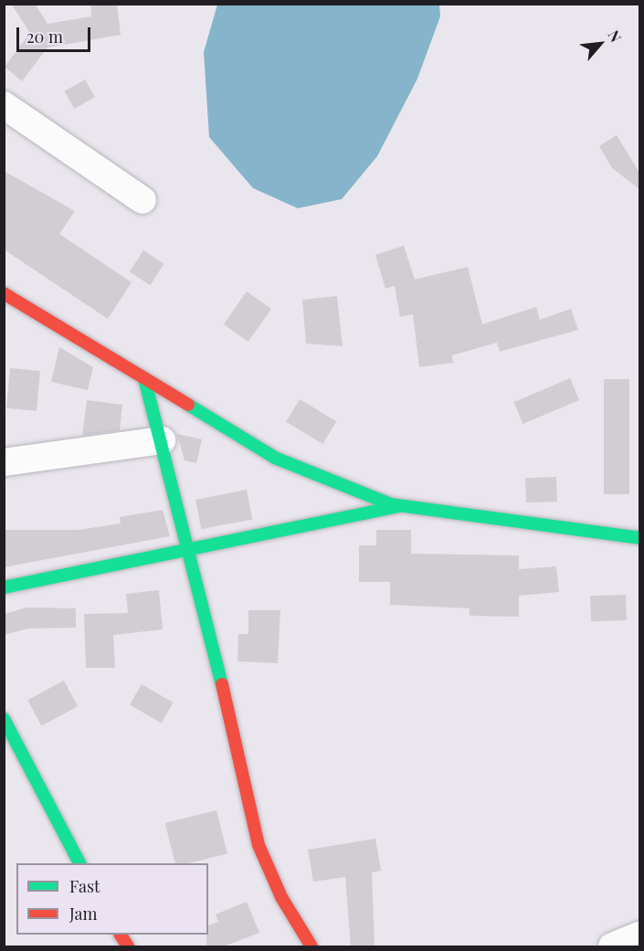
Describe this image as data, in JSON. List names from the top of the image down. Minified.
{"legend":["Fast","Jam"],"scale_bar":"20 m","north":"top right"}
